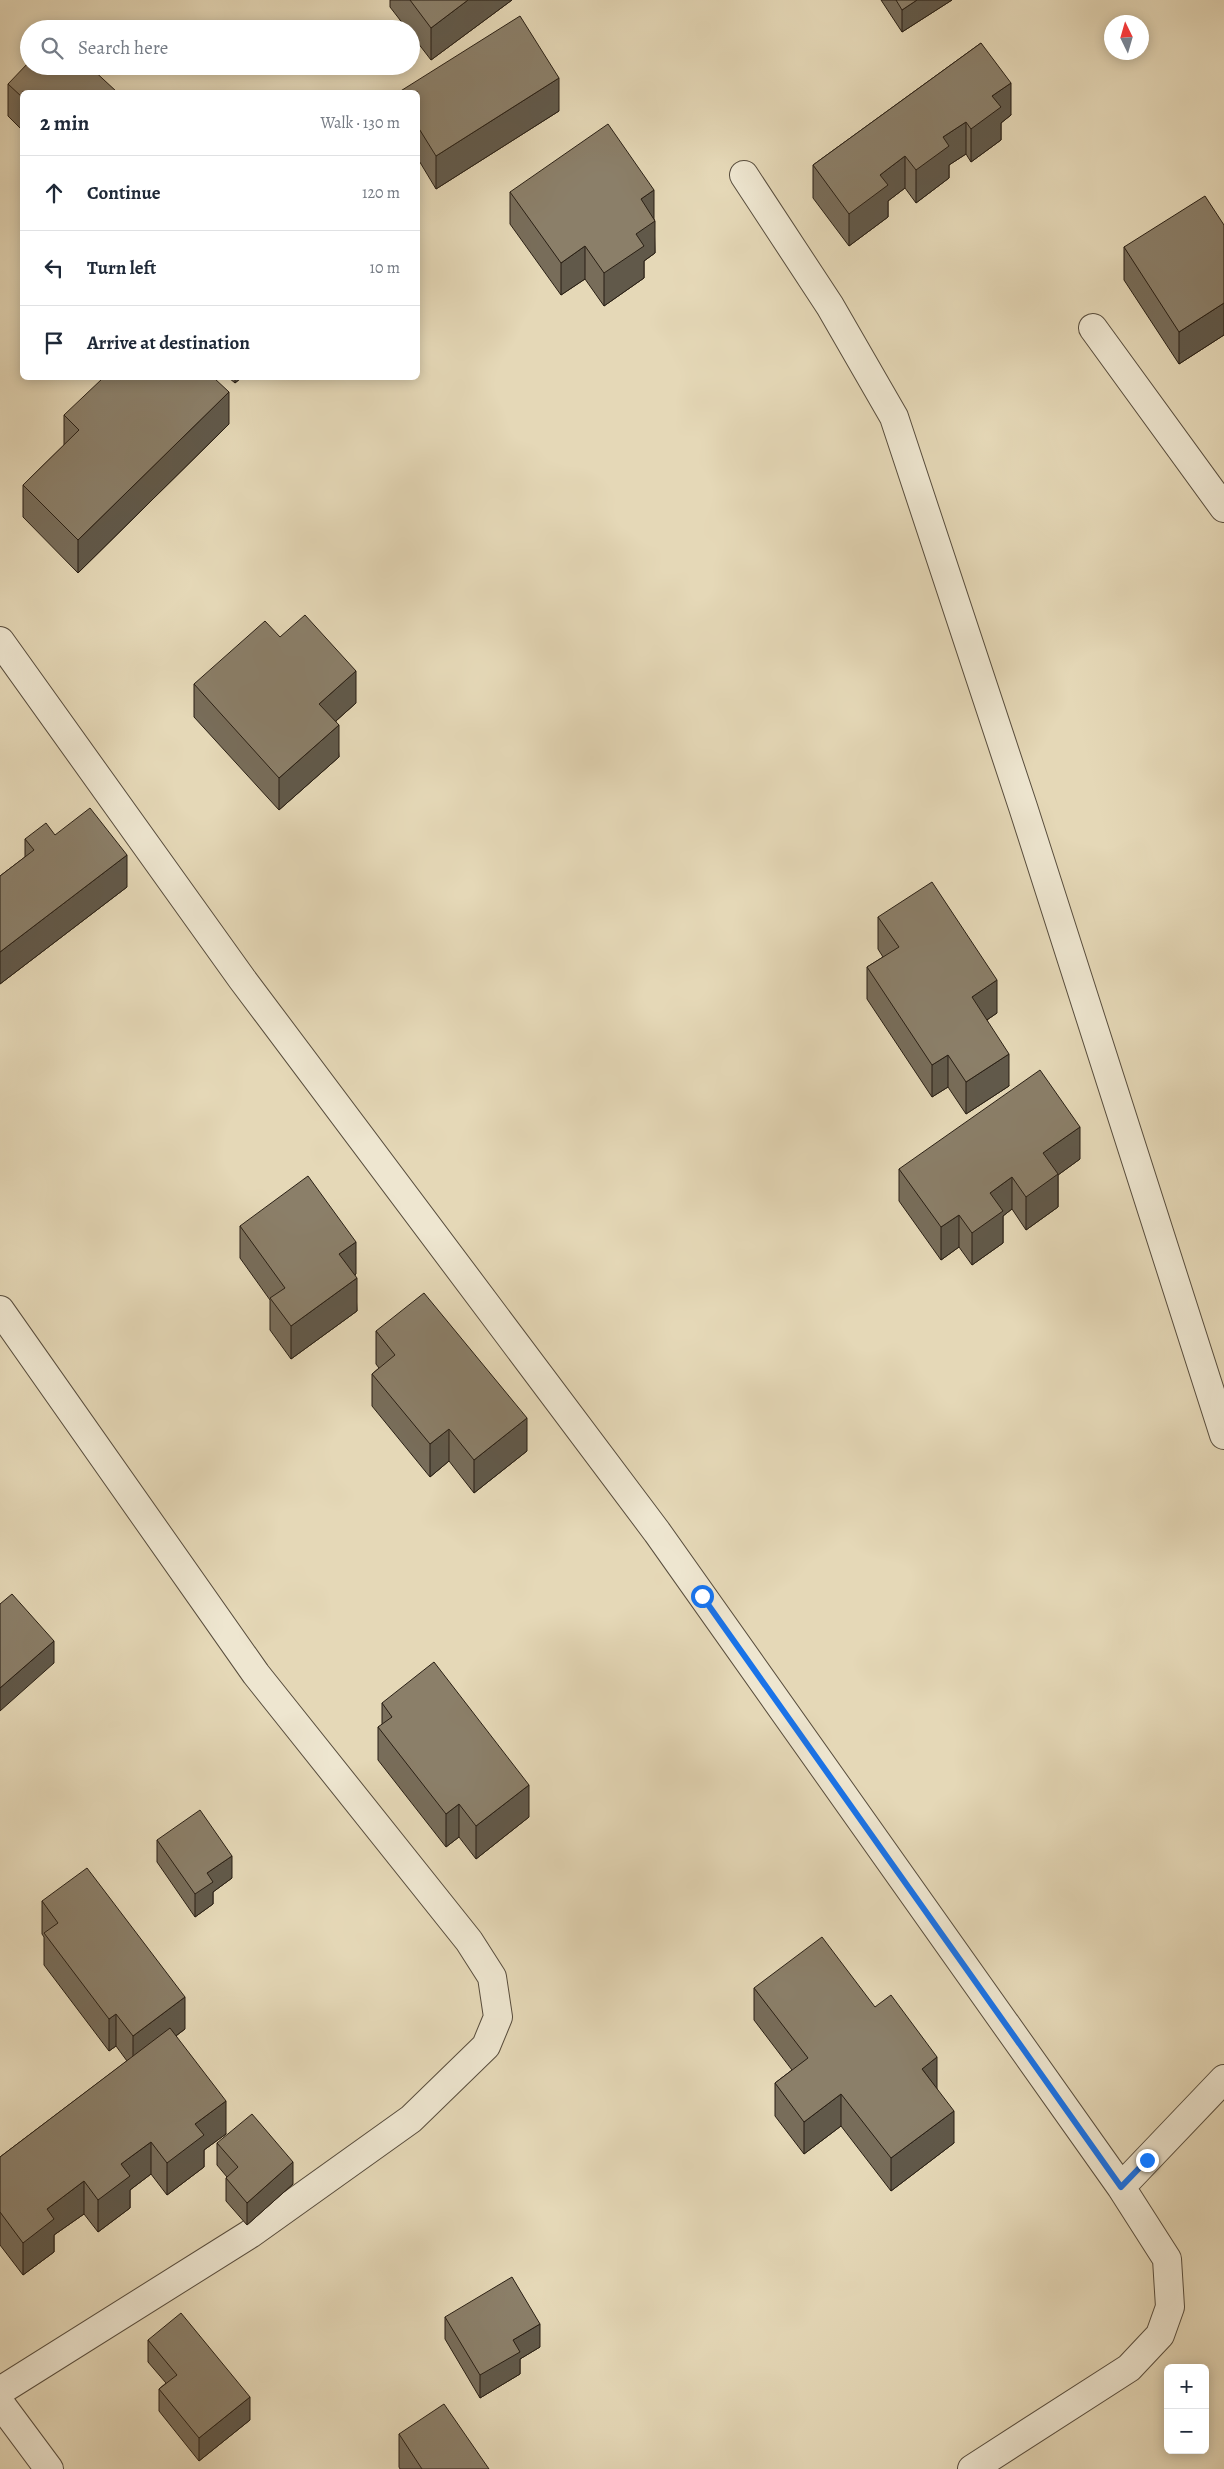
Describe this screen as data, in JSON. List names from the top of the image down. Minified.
{"north":"top","page":{"search":"Search here","heading":["2 min","Walk · 130 m"],"list":[["Continue","120 m"],["Turn left","10 m"],"Arrive at destination"],"map_buttons":["+","−"]}}
